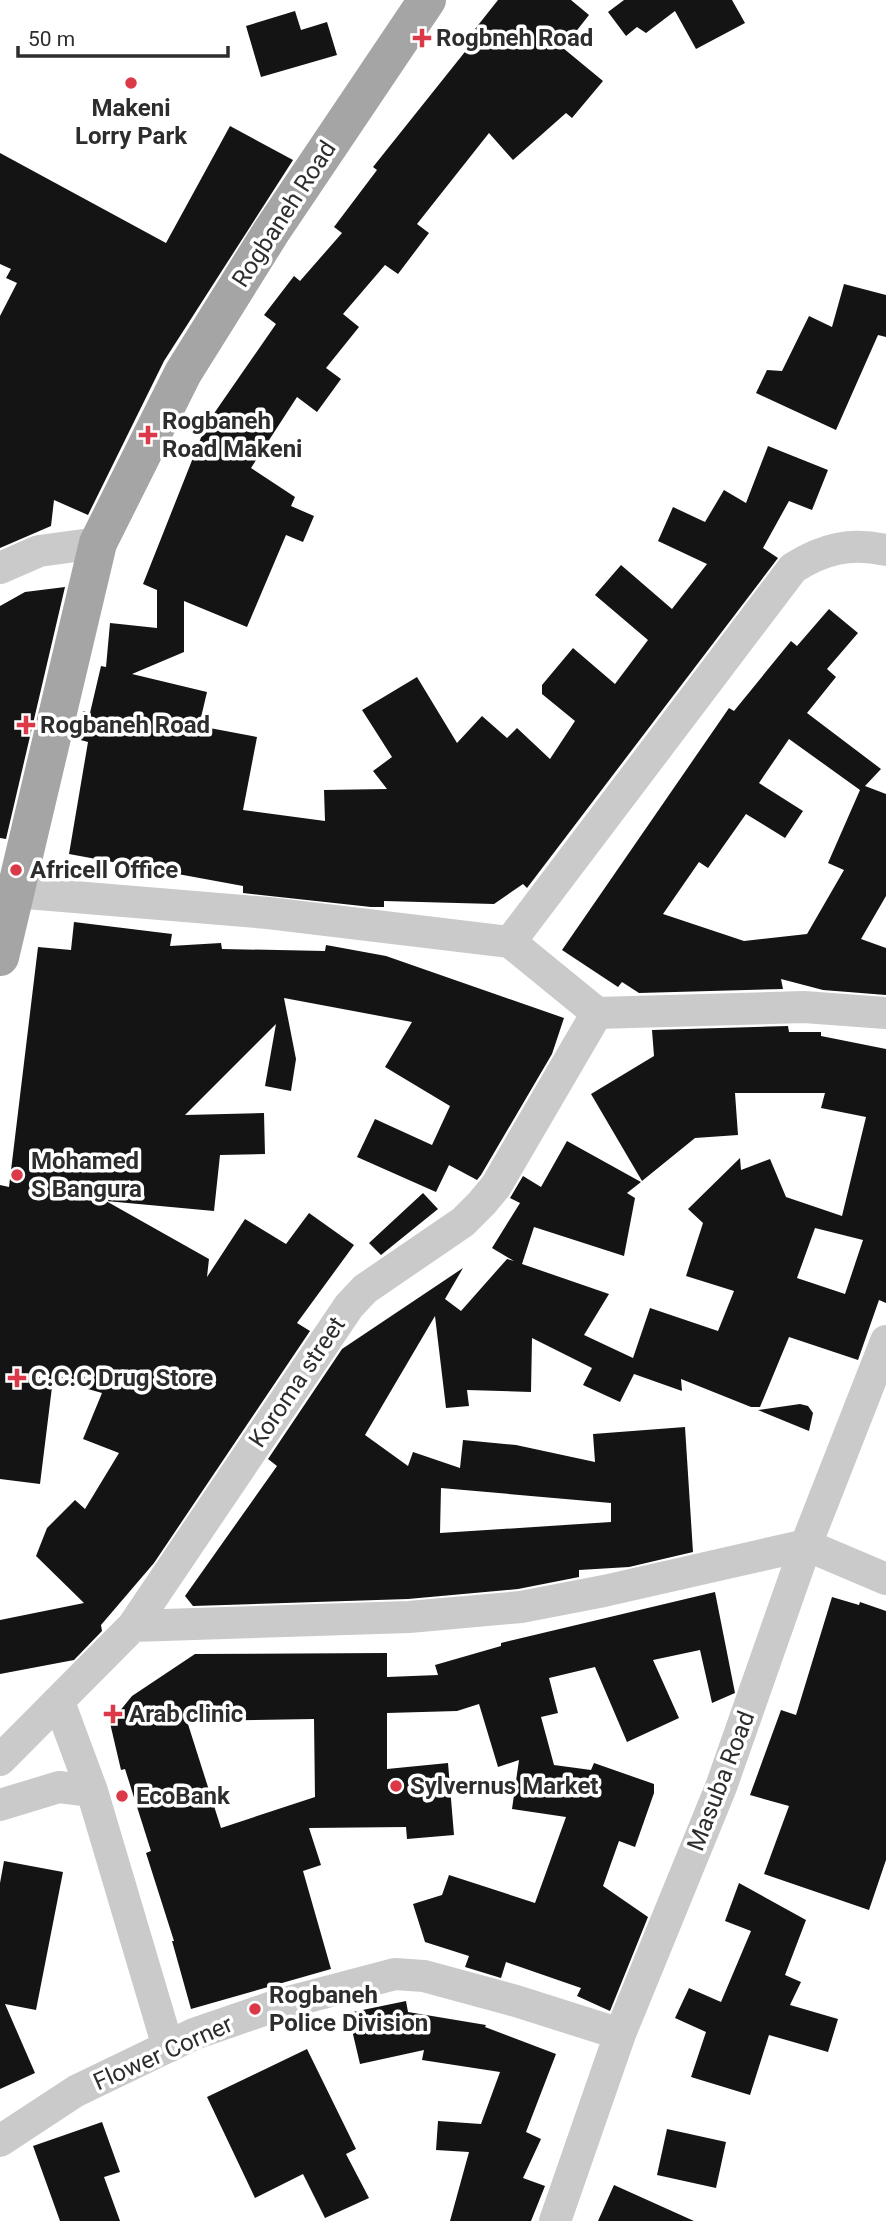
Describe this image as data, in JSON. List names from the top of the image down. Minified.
{"streets":{"main road":["Rogbaneh Road"],"street":["Koroma street","Masuba Road","Flower Corner"]},"crossings":[["Masuba Road","Flower Corner"]],"places":{"health":["Rogbneh Road","Rogbaneh Road Makeni","Rogbaneh Road","C.C.C Drug Store","Arab clinic"],"other":["Makeni Lorry Park","Africell Office","Mohamed S Bangura","Sylvernus Market","EcoBank","Rogbaneh Police Division"]},"scale_bar":"50 m"}
